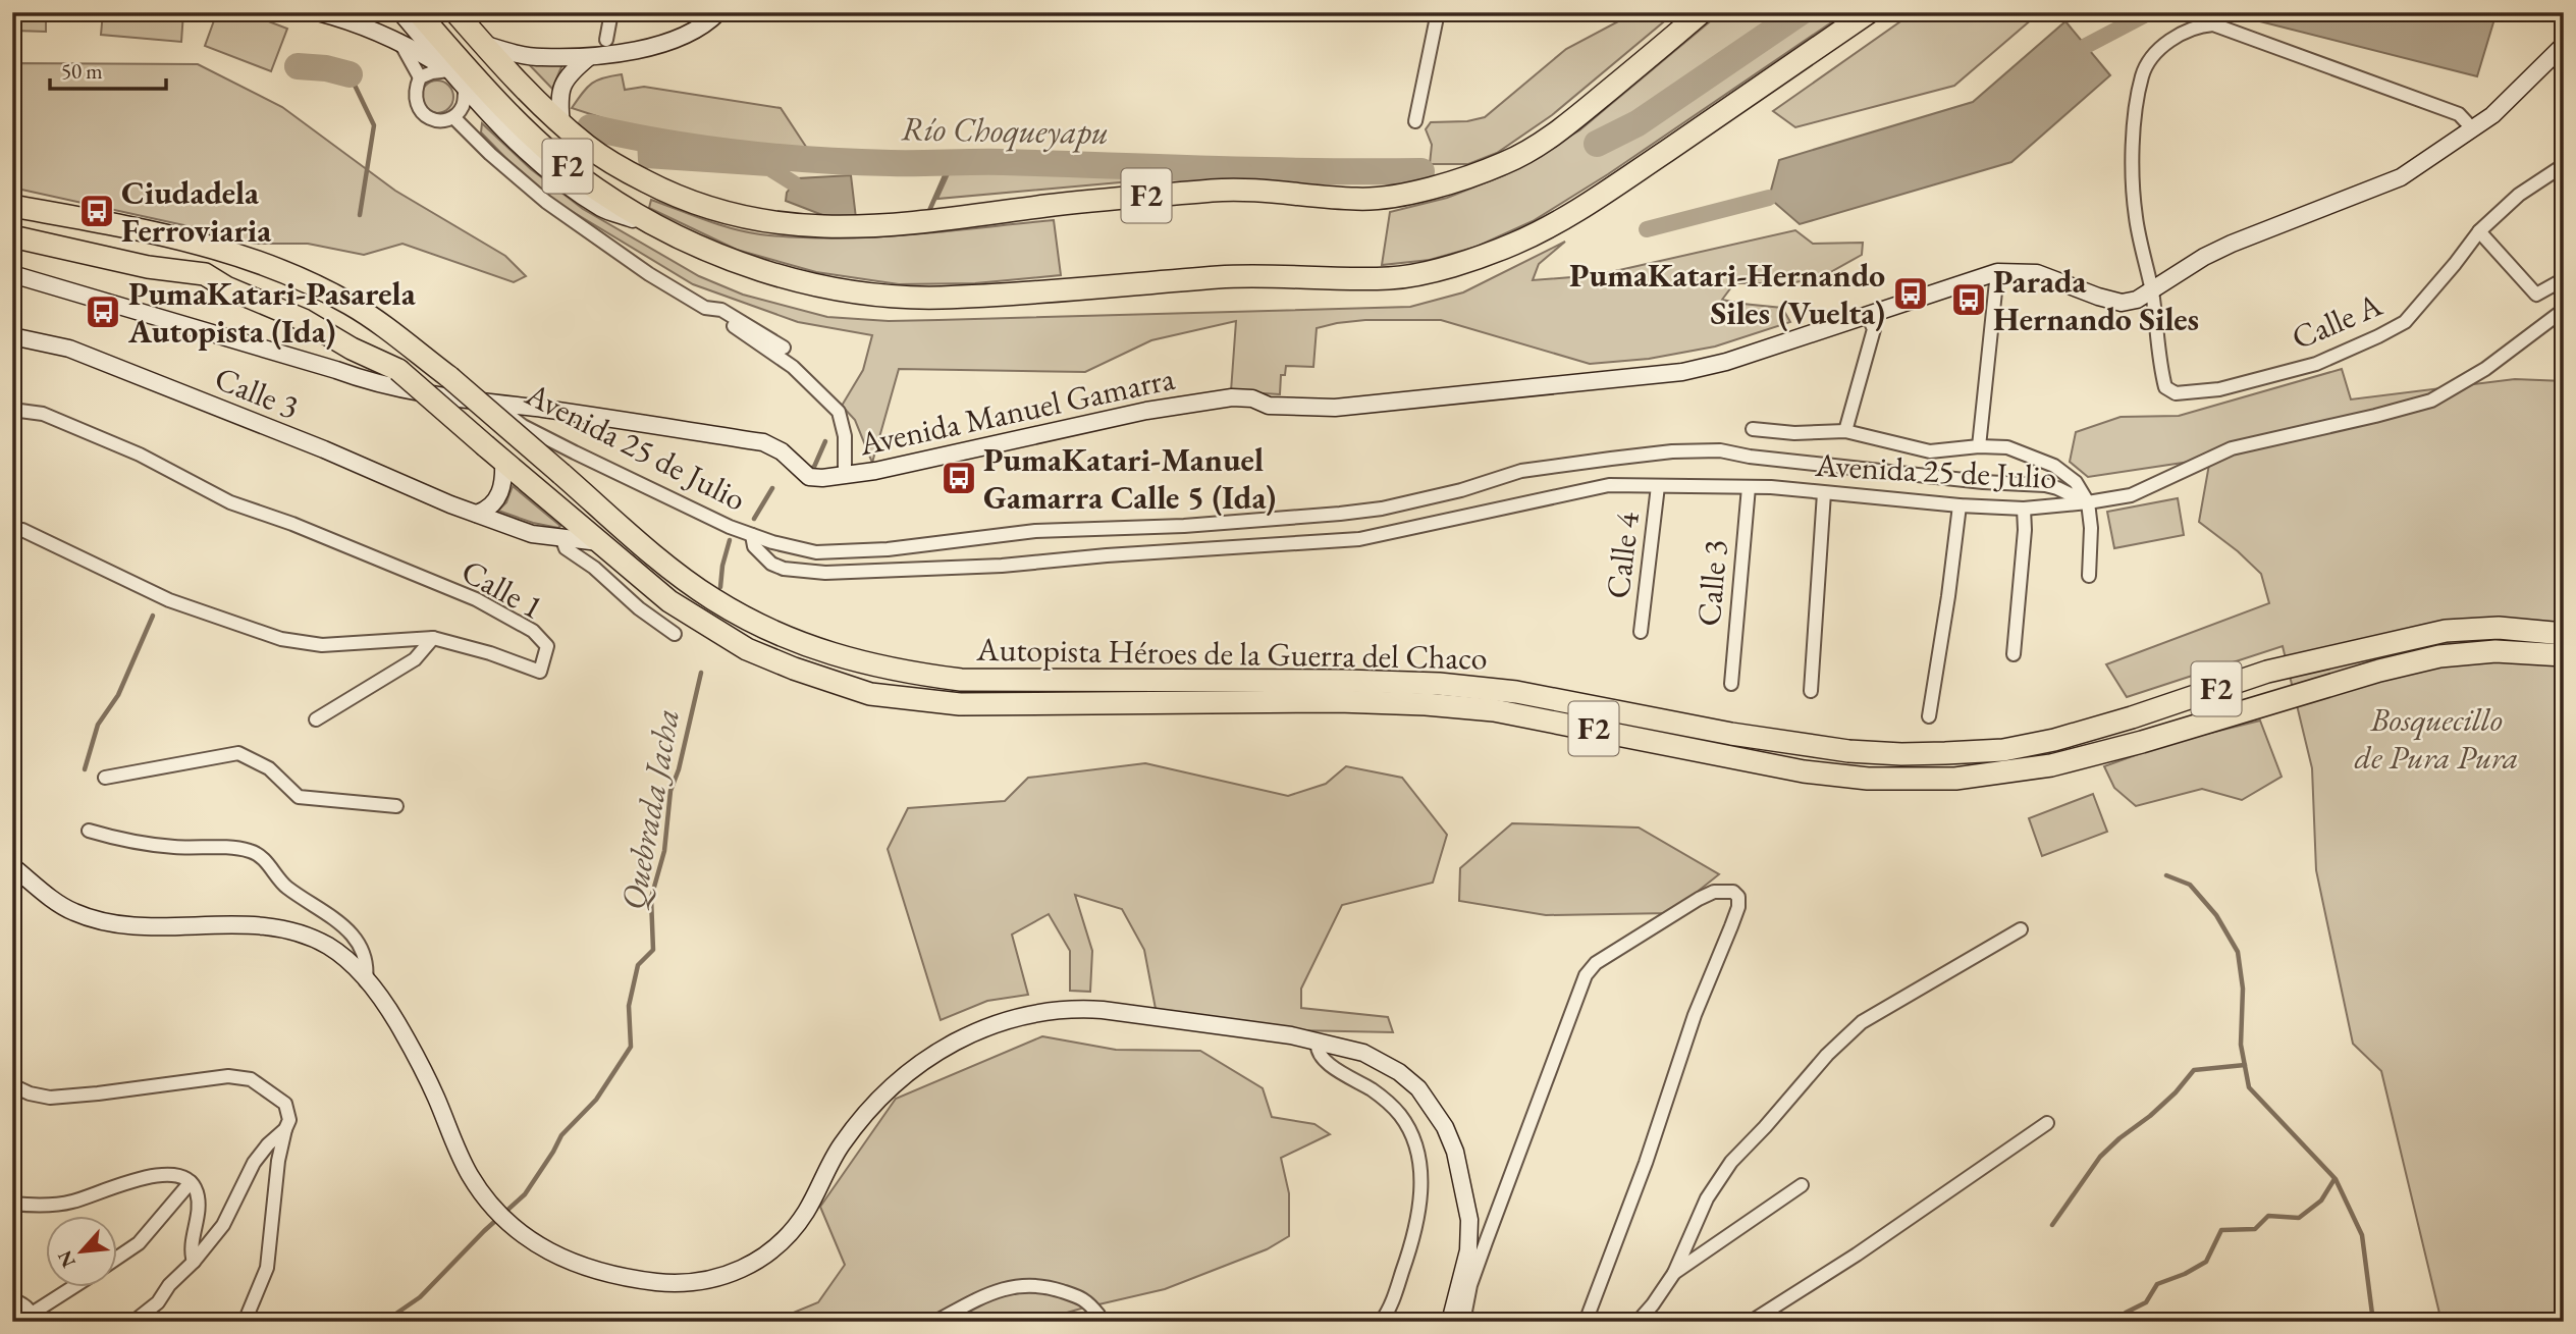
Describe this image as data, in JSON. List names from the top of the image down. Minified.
{"streets":{"highway":["F2","Autopista Héroes de la Guerra del Chaco"],"main road":["Calle 3","Avenida Manuel Gamarra"],"street":["Calle A","Avenida 25 de Julio","Calle 4","Calle 1"]},"crossings":[["Calle A","Avenida Manuel Gamarra"],["Calle 3","Avenida 25 de Julio"],["Calle 3","Autopista Héroes de la Guerra del Chaco"],["Avenida Manuel Gamarra","Avenida 25 de Julio"],["Avenida 25 de Julio","Calle 4"]],"water":["Río Choqueyapu","Quebrada Jacha"],"parks":["Bosquecillo de Pura Pura"],"places":{"bus stop":["Ciudadela Ferroviaria","PumaKatari-Hernando Siles (Vuelta)","Parada Hernando Siles","PumaKatari-Pasarela Autopista (Ida)","PumaKatari-Manuel Gamarra Calle 5 (Ida)"]},"scale_bar":"50 m","north":"bottom left"}
